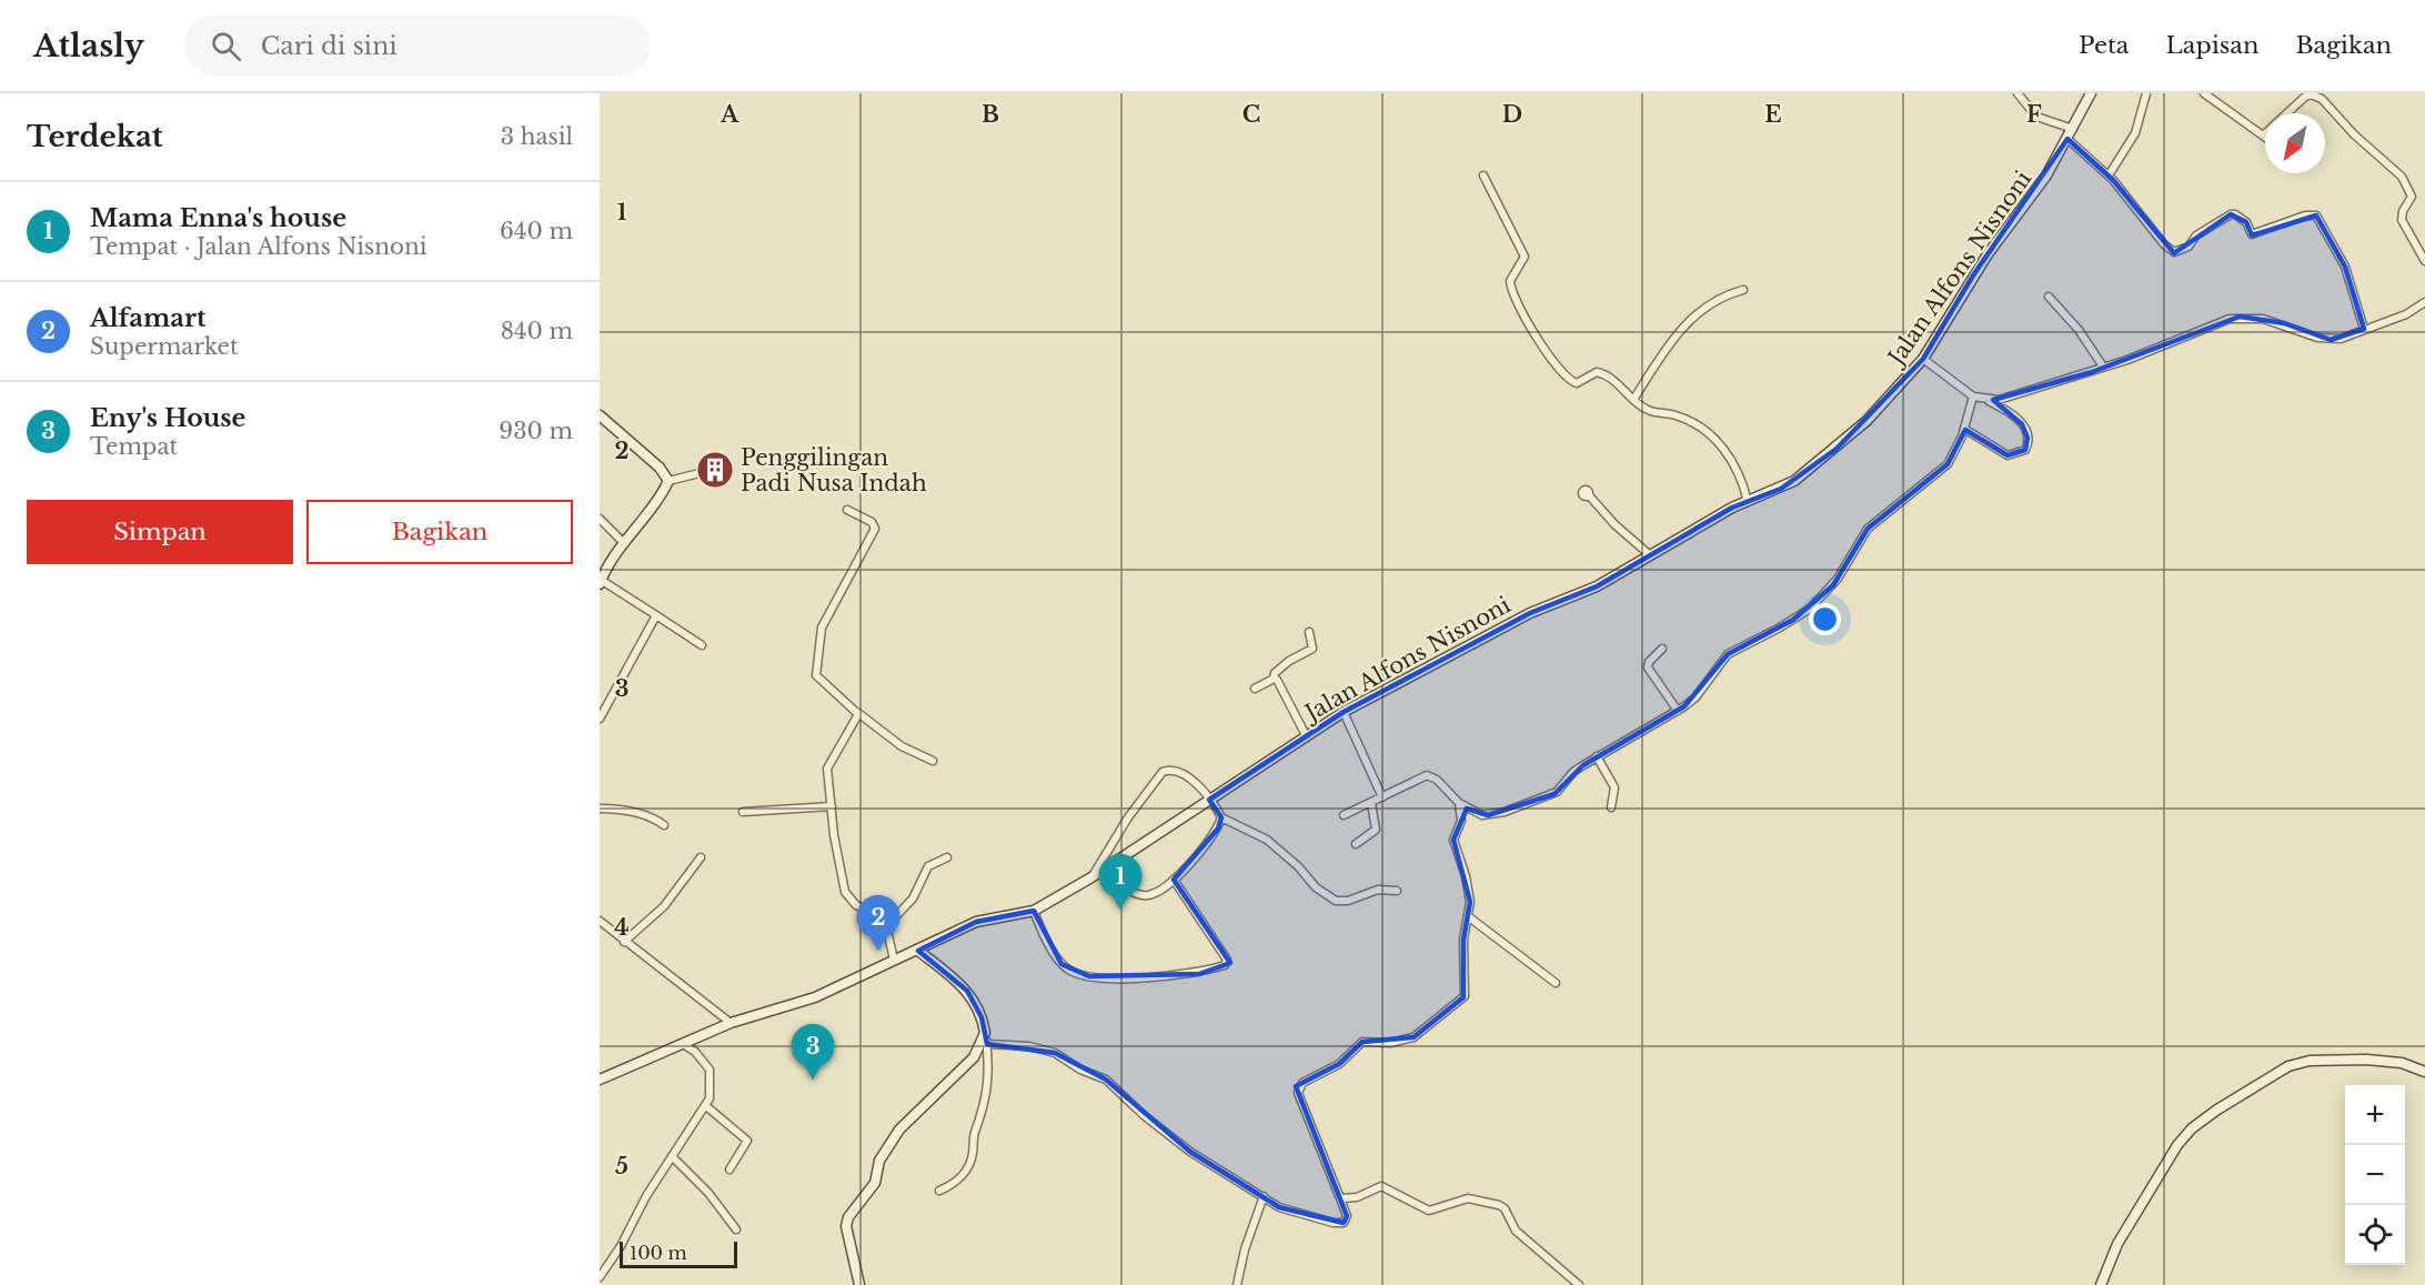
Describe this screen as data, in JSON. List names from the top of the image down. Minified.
{"streets":{"main road":["Jalan Alfons Nisnoni"]},"places":{"building":["Penggilingan Padi Nusa Indah"]},"scale_bar":"100 m","north":"bottom left","page":{"header":"Atlasly","search":"Cari di sini","nav":["Peta","Lapisan","Bagikan"],"heading":["Terdekat","3 hasil"],"list":[{"mark":"1","name":"Mama Enna's house","note":"Tempat · Jalan Alfons Nisnoni","value":"640 m"},{"mark":"2","name":"Alfamart","note":"Supermarket","value":"840 m"},{"mark":"3","name":"Eny's House","note":"Tempat","value":"930 m"}],"buttons":["Simpan","Bagikan"],"pins":["1","2","3"],"map_buttons":["+","−"],"scale":"100 m"},"grid":{"columns":["A","B","C","D","E","F"],"rows":["1","2","3","4","5"]}}
